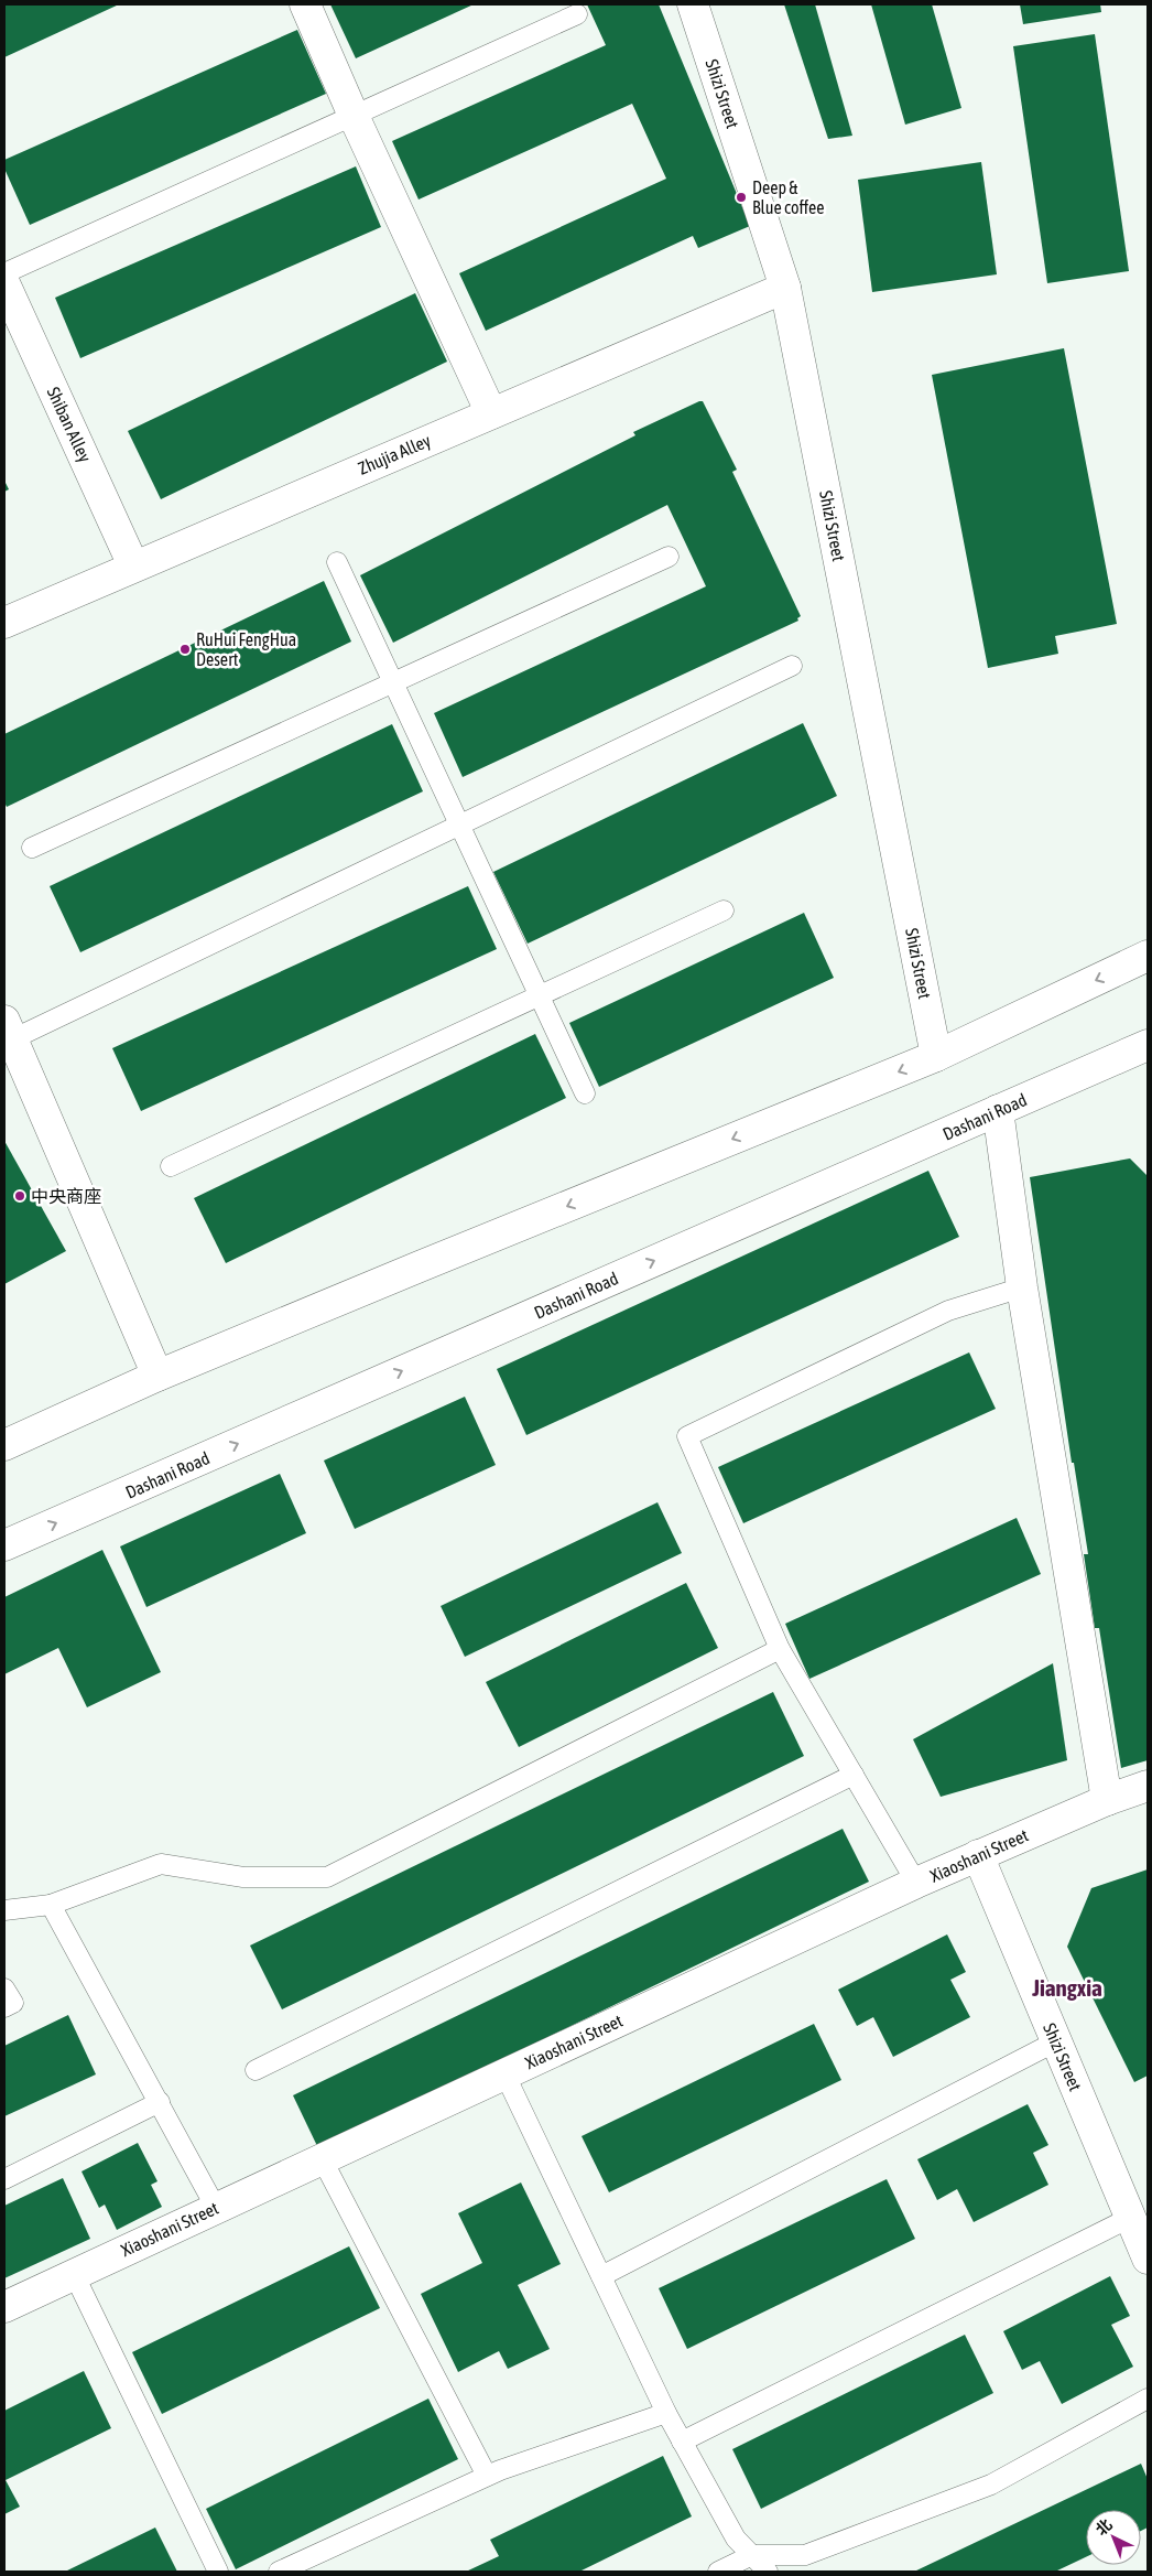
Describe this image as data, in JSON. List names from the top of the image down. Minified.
{"streets":{"street":["Shizi Street","Shiban Alley","Zhujia Alley","Dashani Road","Xiaoshani Street"]},"crossings":[["Shizi Street","Zhujia Alley"],["Shizi Street","Xiaoshani Street"],["Shiban Alley","Zhujia Alley"]],"districts":["Jiangxia"],"places":["Deep & Blue coffee","RuHui FengHua Desert","中央商座"],"north":"top left"}
